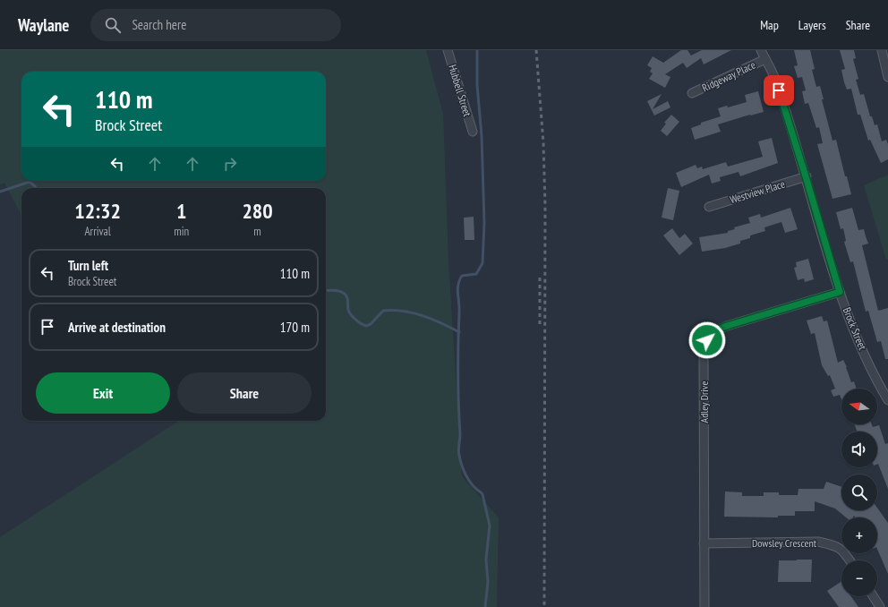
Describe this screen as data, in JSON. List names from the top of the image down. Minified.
{"streets":{"street":["Ridgeway Place","Hubbell Street","Westview Place","Brock Street","Adley Drive","Dowsley Crescent"]},"crossings":[["Ridgeway Place","Brock Street"],["Westview Place","Brock Street"],["Brock Street","Adley Drive"],["Adley Drive","Dowsley Crescent"]],"north":"left","page":{"header":"Waylane","search":"Search here","nav":["Map","Layers","Share"],"turn":["110 m","Brock Street"],"eta":["12:32","Arrival","1","min","280","m"],"list":[{"name":"Turn left","note":"Brock Street","value":"110 m"},{"name":"Arrive at destination","value":"170 m"}],"buttons":["Exit","Share"],"map_buttons":["+","−"]}}
